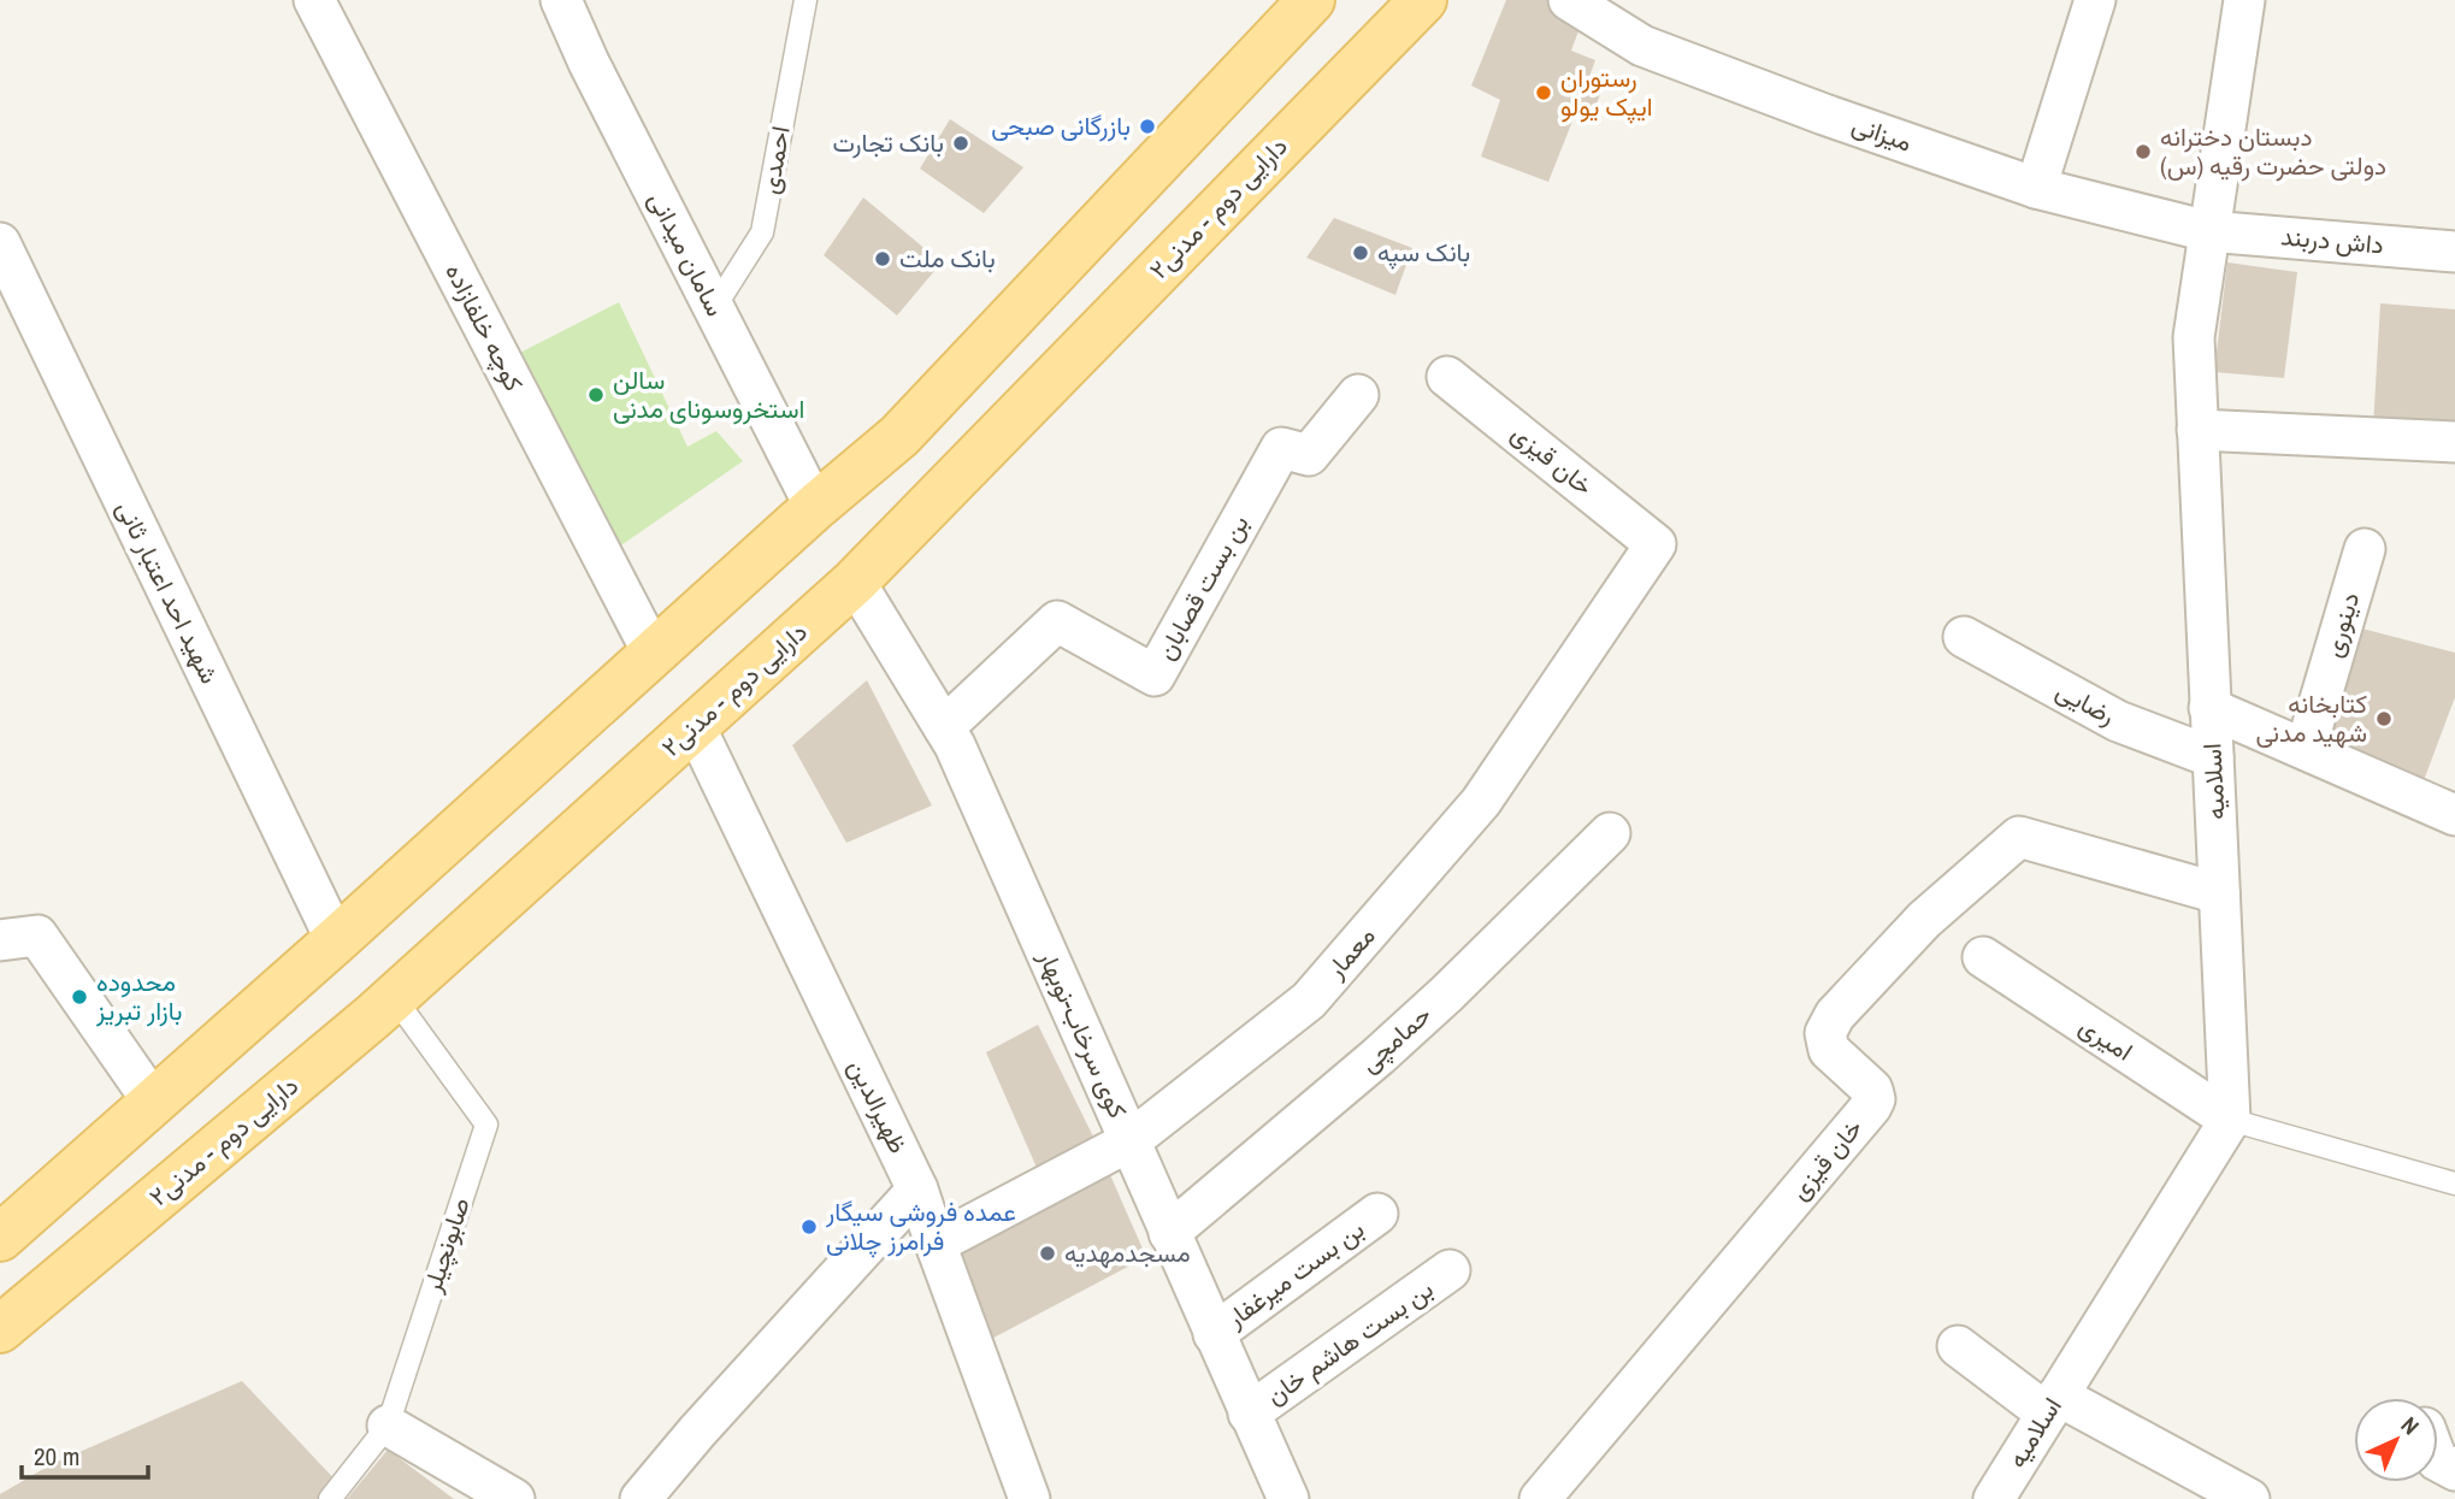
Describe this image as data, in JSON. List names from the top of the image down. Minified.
{"streets":{"main road":["دارایی دوم - مدنی۲"],"street":["میزانی","داش دربند","سامان میدانی","کوچه خلفازاده","خان قیزی","بن بست قصابان","شهید احد اعتبار ثانی","دینوری","رضایی","اسلامیه","معمار","کوی سرخاب-نوبهار","حمامچی","امیری","ظهیرالدین","بن بست میرغفار","بن بست هاشم خان"],"lane":["احمدی","صابونچیلر"]},"crossings":[["میزانی","داش دربند"],["میزانی","اسلامیه"],["احمدی","سامان میدانی"],["دارایی دوم - مدنی۲","کوی سرخاب-نوبهار"],["دارایی دوم - مدنی۲","ظهیرالدین"],["دارایی دوم - مدنی۲","صابونچیلر"],["داش دربند","اسلامیه"],["خان قیزی","اسلامیه"],["خان قیزی","معمار"],["بن بست قصابان","کوی سرخاب-نوبهار"],["رضایی","اسلامیه"],["اسلامیه","امیری"],["معمار","کوی سرخاب-نوبهار"],["معمار","ظهیرالدین"],["کوی سرخاب-نوبهار","حمامچی"],["کوی سرخاب-نوبهار","بن بست میرغفار"],["کوی سرخاب-نوبهار","بن بست هاشم خان"]],"places":["رستوران ایپک یولو","بازرگانی صبحی","بانک تجارت","دبستان دخترانه دولتی حضرت رقیه (س)","بانک سپه","بانک ملت","سالن استخروسونای مدنی","کتابخانه شهید مدنی","محدوده بازار تبریز","عمده فروشی سیگار فرامرز چلانی","مسجدمهدیه"],"scale_bar":"20 m","north":"top right"}
